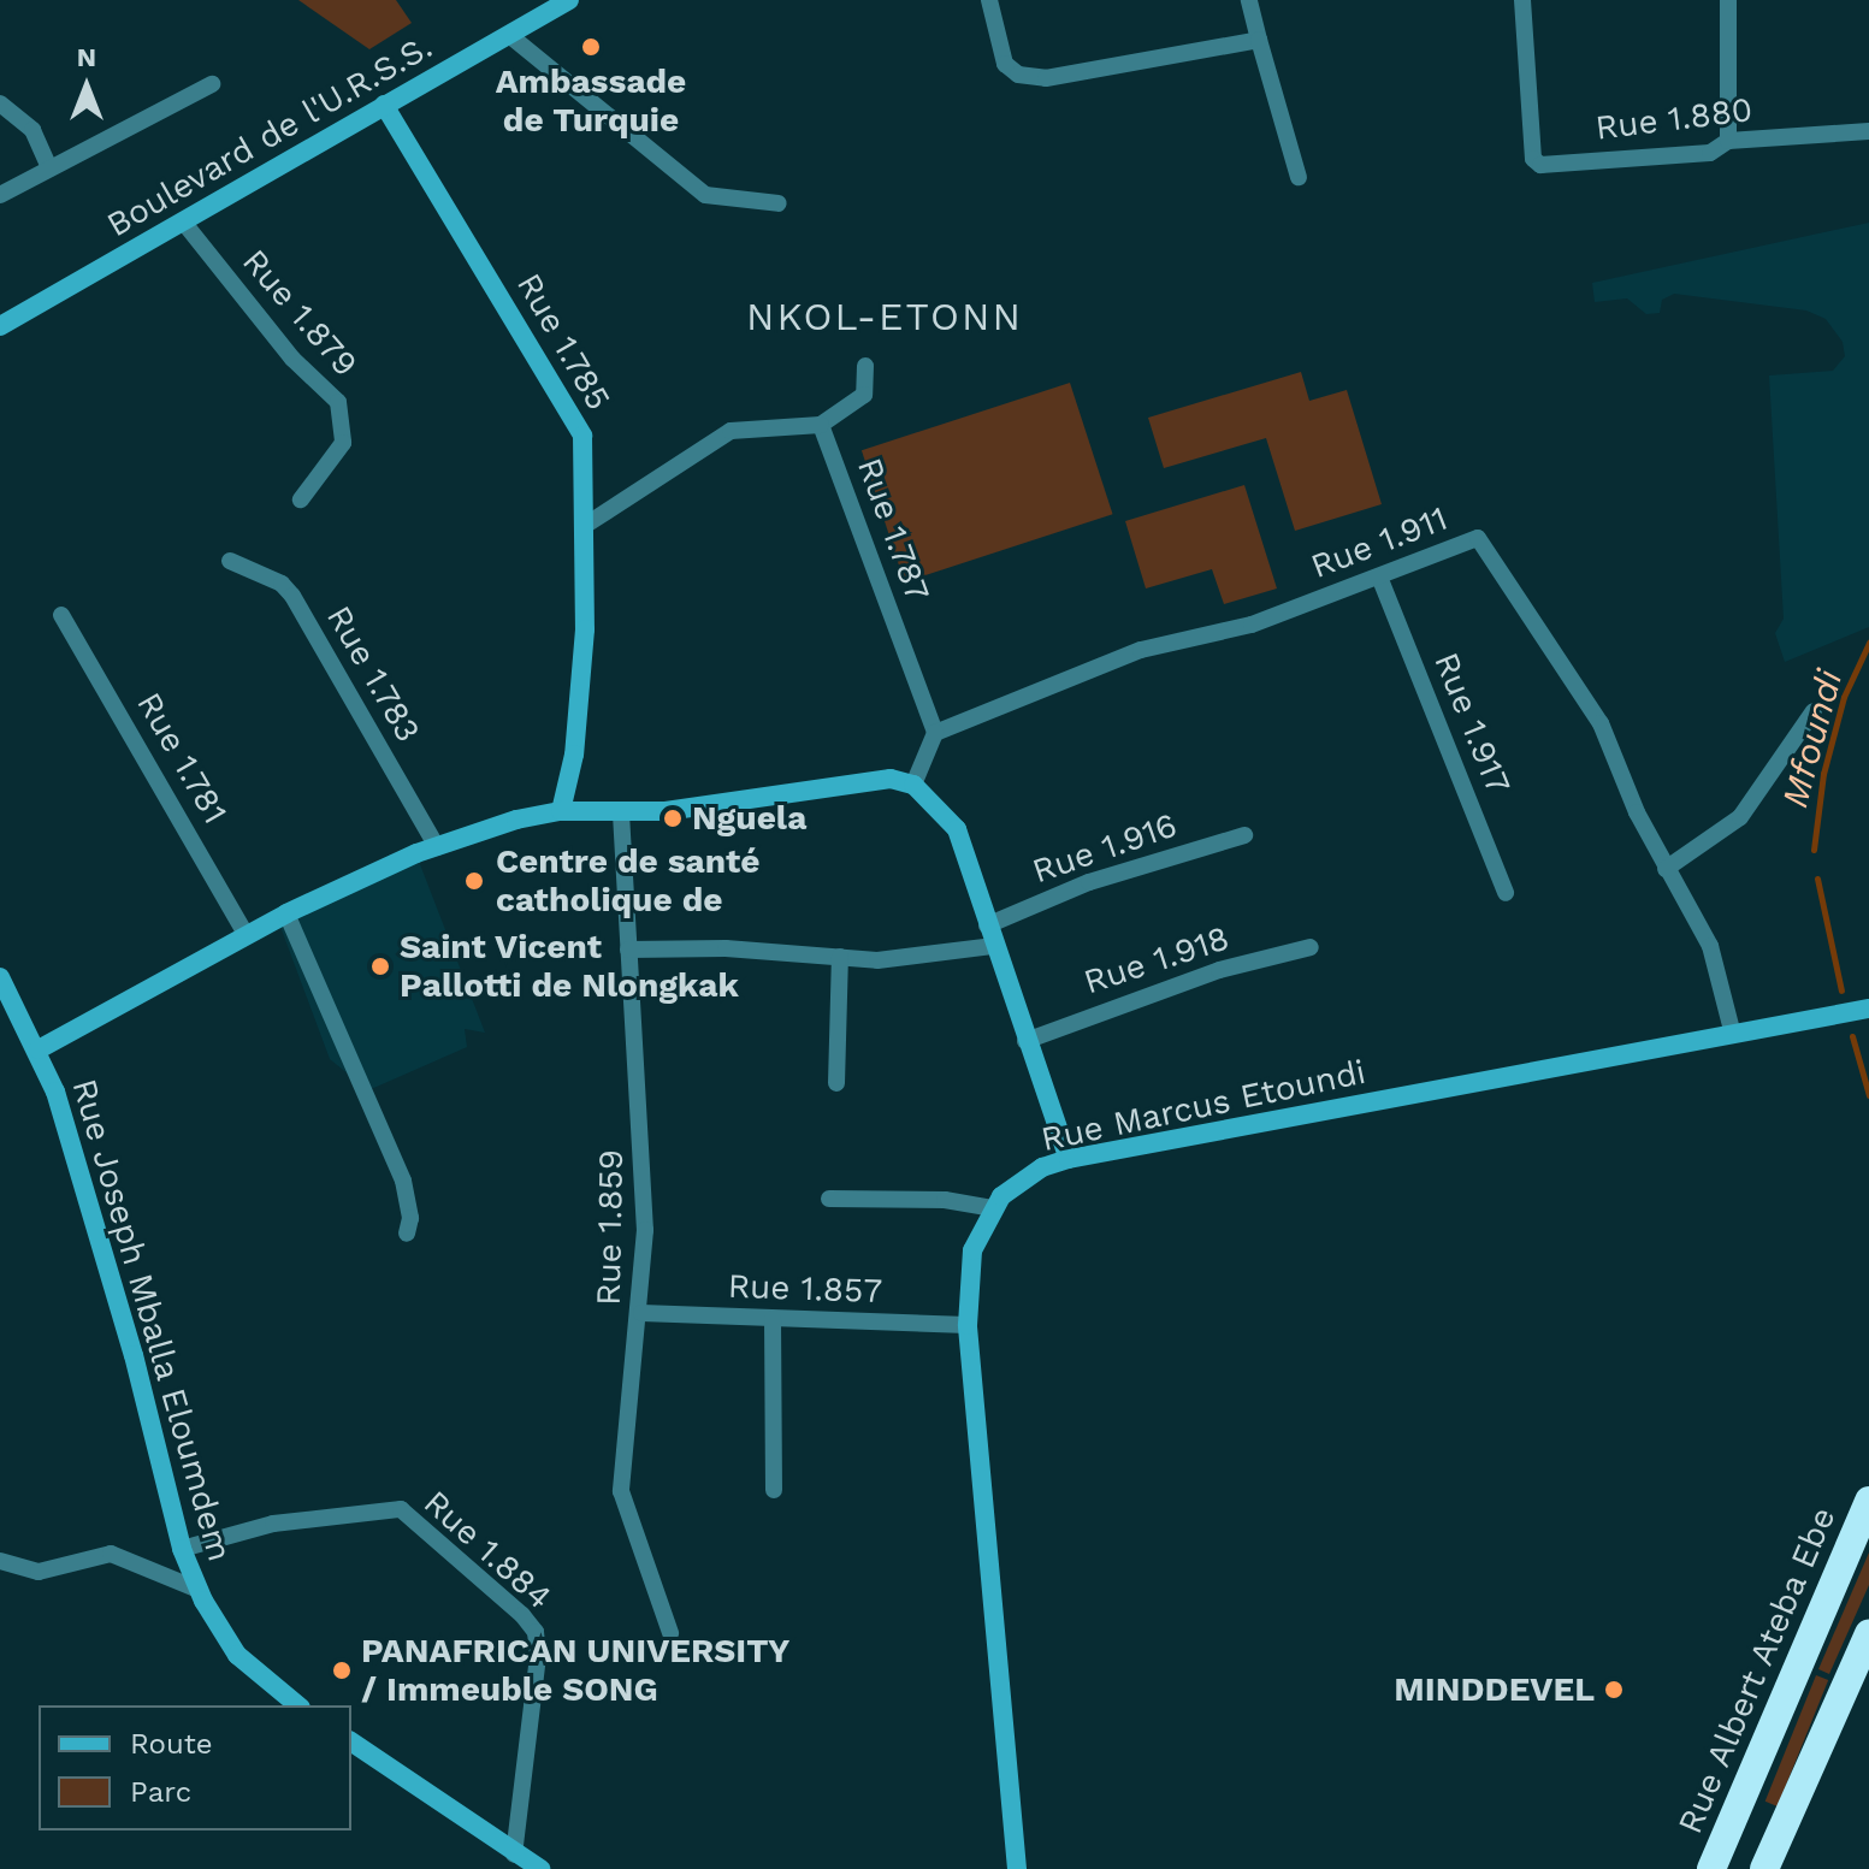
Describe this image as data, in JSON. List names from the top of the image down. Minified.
{"streets":{"highway":["Rue Albert Ateba Ebe"],"street":["Rue 1.880","Boulevard de l'U.R.S.S.","Rue 1.879","Rue 1.785","Rue 1.787","Rue 1.911","Rue 1.783","Rue 1.917","Rue 1.781","Rue 1.916","Rue 1.918","Rue Marcus Etoundi","Rue 1.859","Rue 1.857","Rue Joseph Mballa Eloumdem","Rue 1.884"]},"crossings":[["Boulevard de l'U.R.S.S.","Rue 1.879"],["Boulevard de l'U.R.S.S.","Rue 1.785"],["Rue 1.787","Rue 1.911"],["Rue 1.911","Rue 1.917"],["Rue 1.911","Rue Marcus Etoundi"],["Rue Marcus Etoundi","Rue 1.857"],["Rue 1.859","Rue 1.857"],["Rue Joseph Mballa Eloumdem","Rue 1.884"]],"districts":["NKOL-ETONN"],"water":["Mfoundi"],"places":["Ambassade de Turquie","Nguela","Centre de santé catholique de","Saint Vicent Pallotti de Nlongkak","PANAFRICAN UNIVERSITY / Immeuble SONG","MINDDEVEL"],"legend":["Route","Parc"],"north":"top"}
